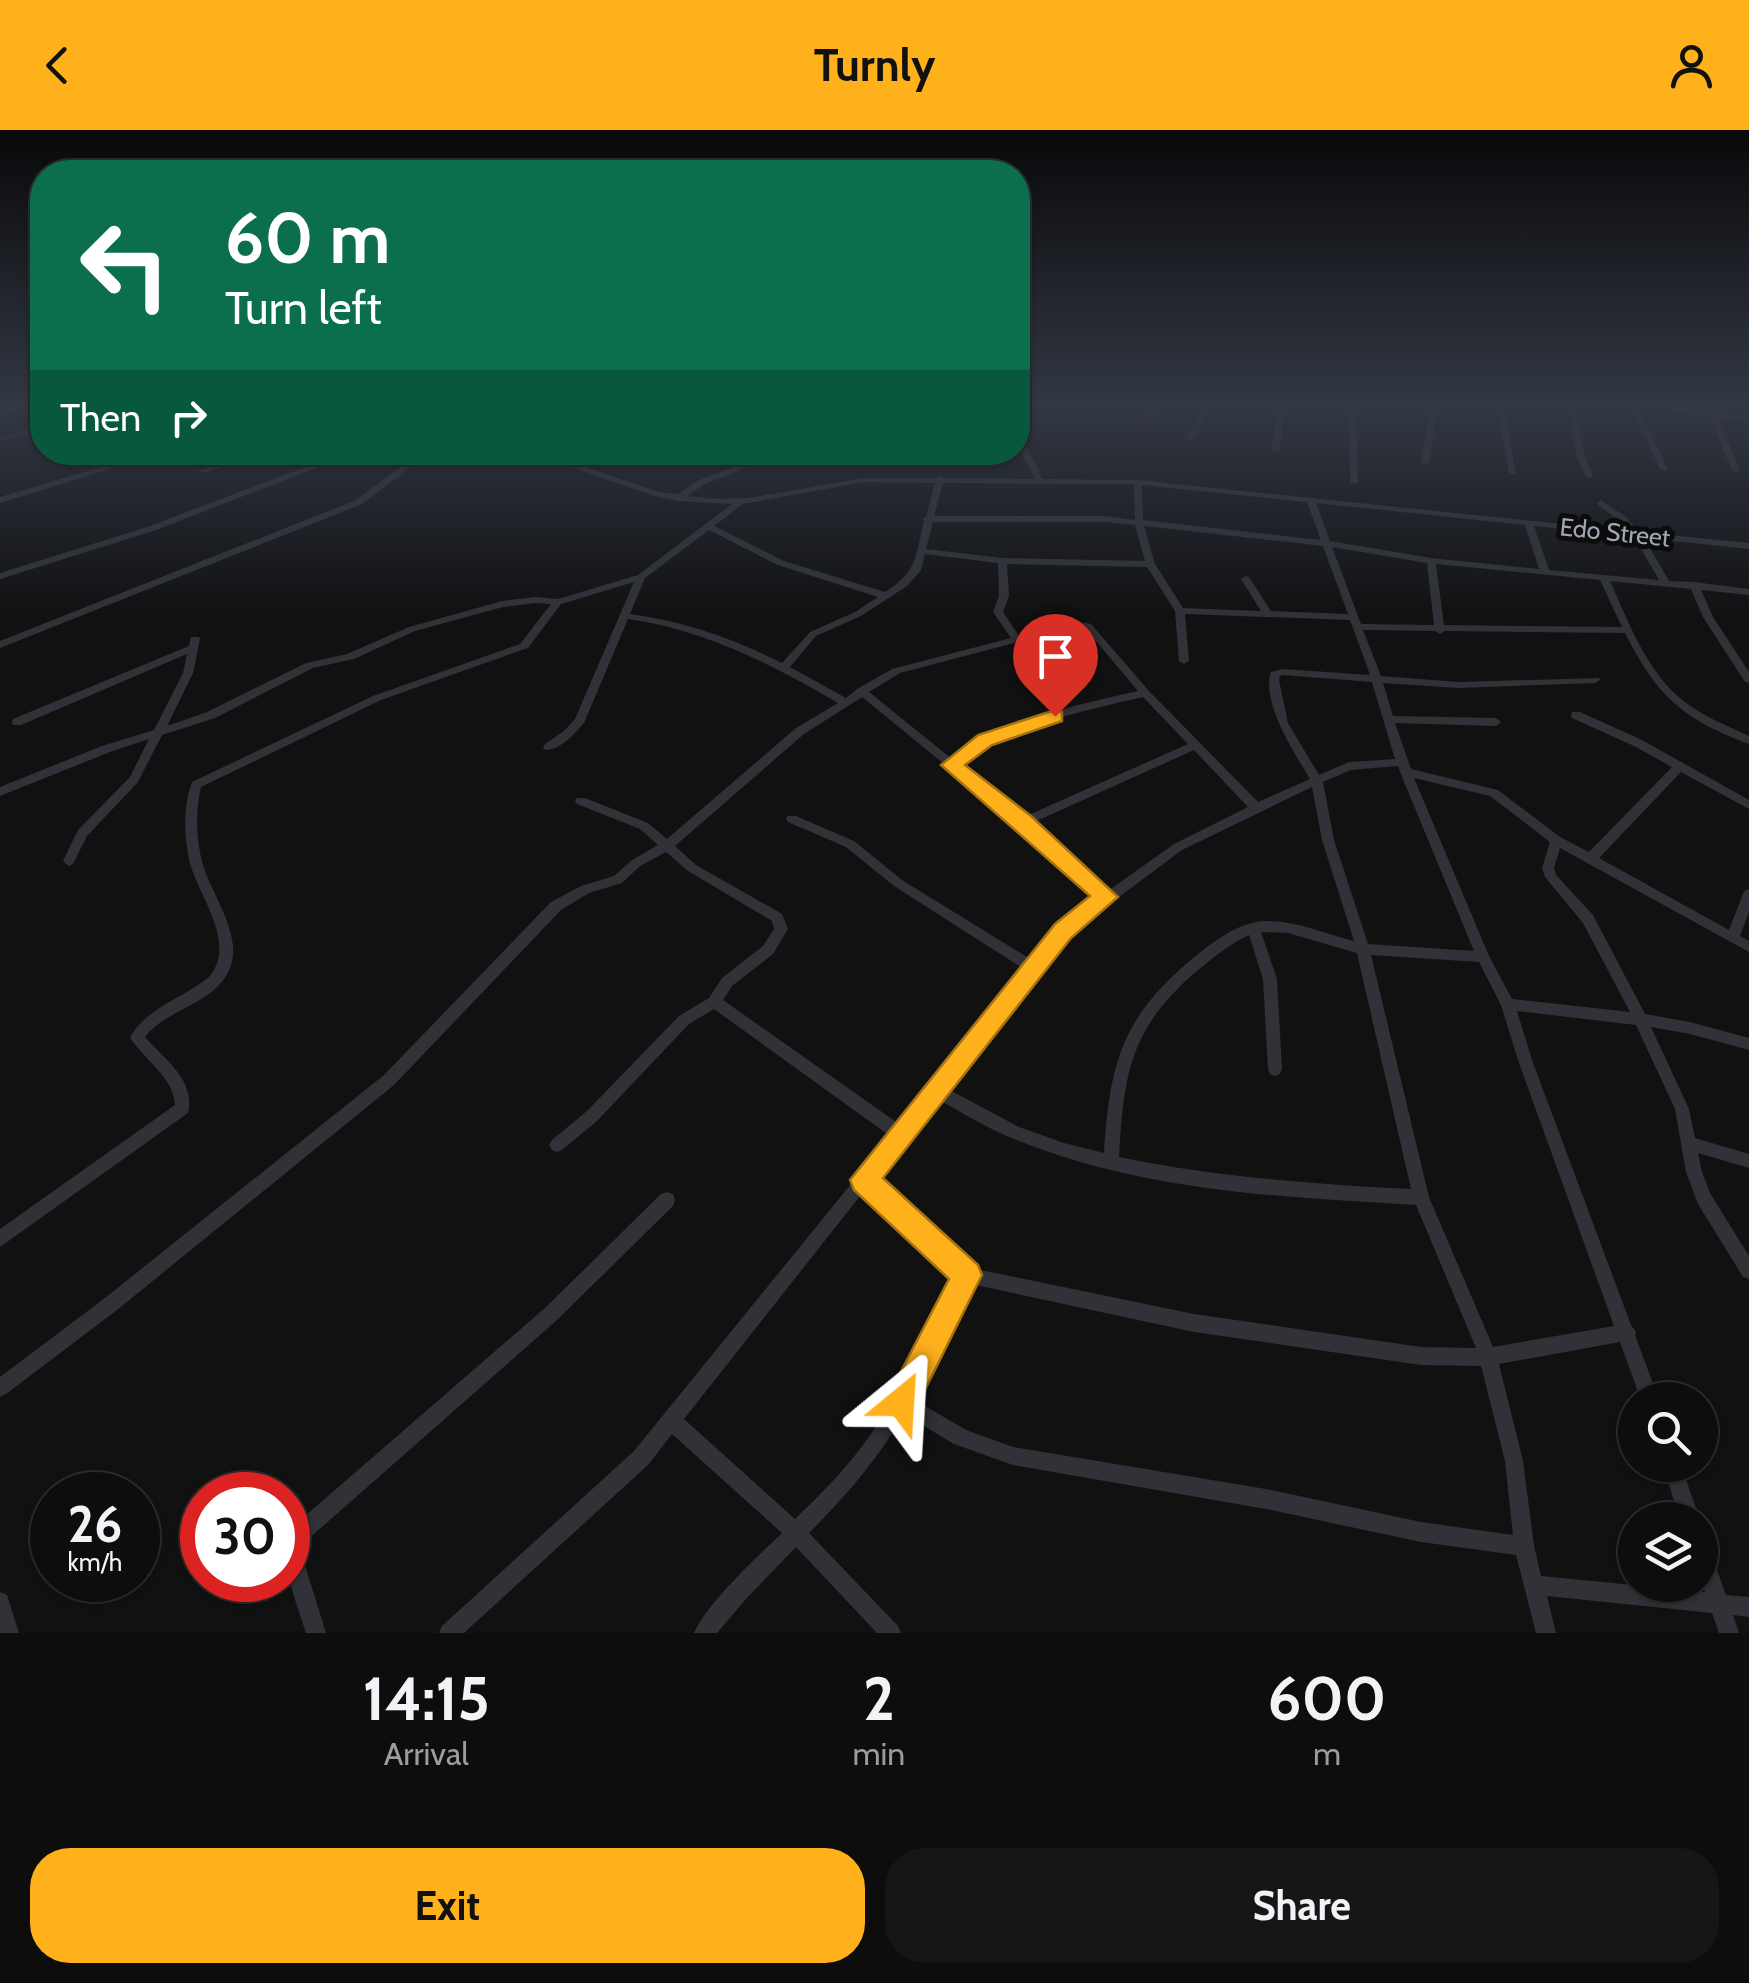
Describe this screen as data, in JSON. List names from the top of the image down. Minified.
{"streets":{"street":["Edo Street"]},"page":{"header":"Turnly","turn":["60 m","Turn left"],"then":"Then","speed":"26 km/h","limit":"30","eta":["14:15","Arrival","2","min","600","m"],"buttons":["Exit","Share"]}}
